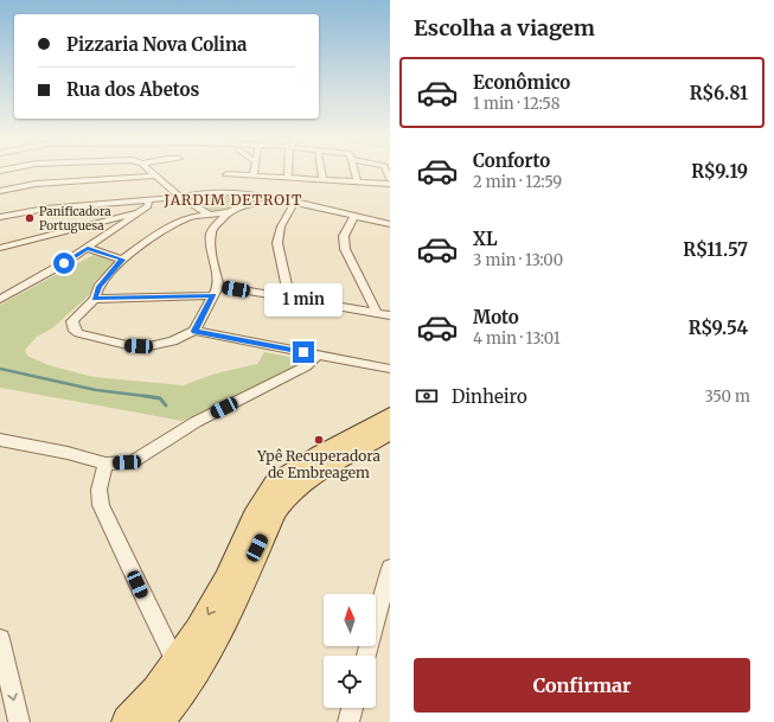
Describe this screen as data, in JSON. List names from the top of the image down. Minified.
{"districts":["JARDIM DETROIT"],"places":["Panificadora Portuguesa","Ypê Recuperadora de Embreagem"],"north":"top","page":{"heading":"Escolha a viagem","banner":["Pizzaria Nova Colina","Rua dos Abetos"],"list":[{"name":"Econômico","note":"1 min · 12:58","value":"R$6.81"},{"name":"Conforto","note":"2 min · 12:59","value":"R$9.19"},{"name":"XL","note":"3 min · 13:00","value":"R$11.57"},{"name":"Moto","note":"4 min · 13:01","value":"R$9.54"}],"bubble":"1 min","pay":["Dinheiro","350 m"],"buttons":"Confirmar"}}
